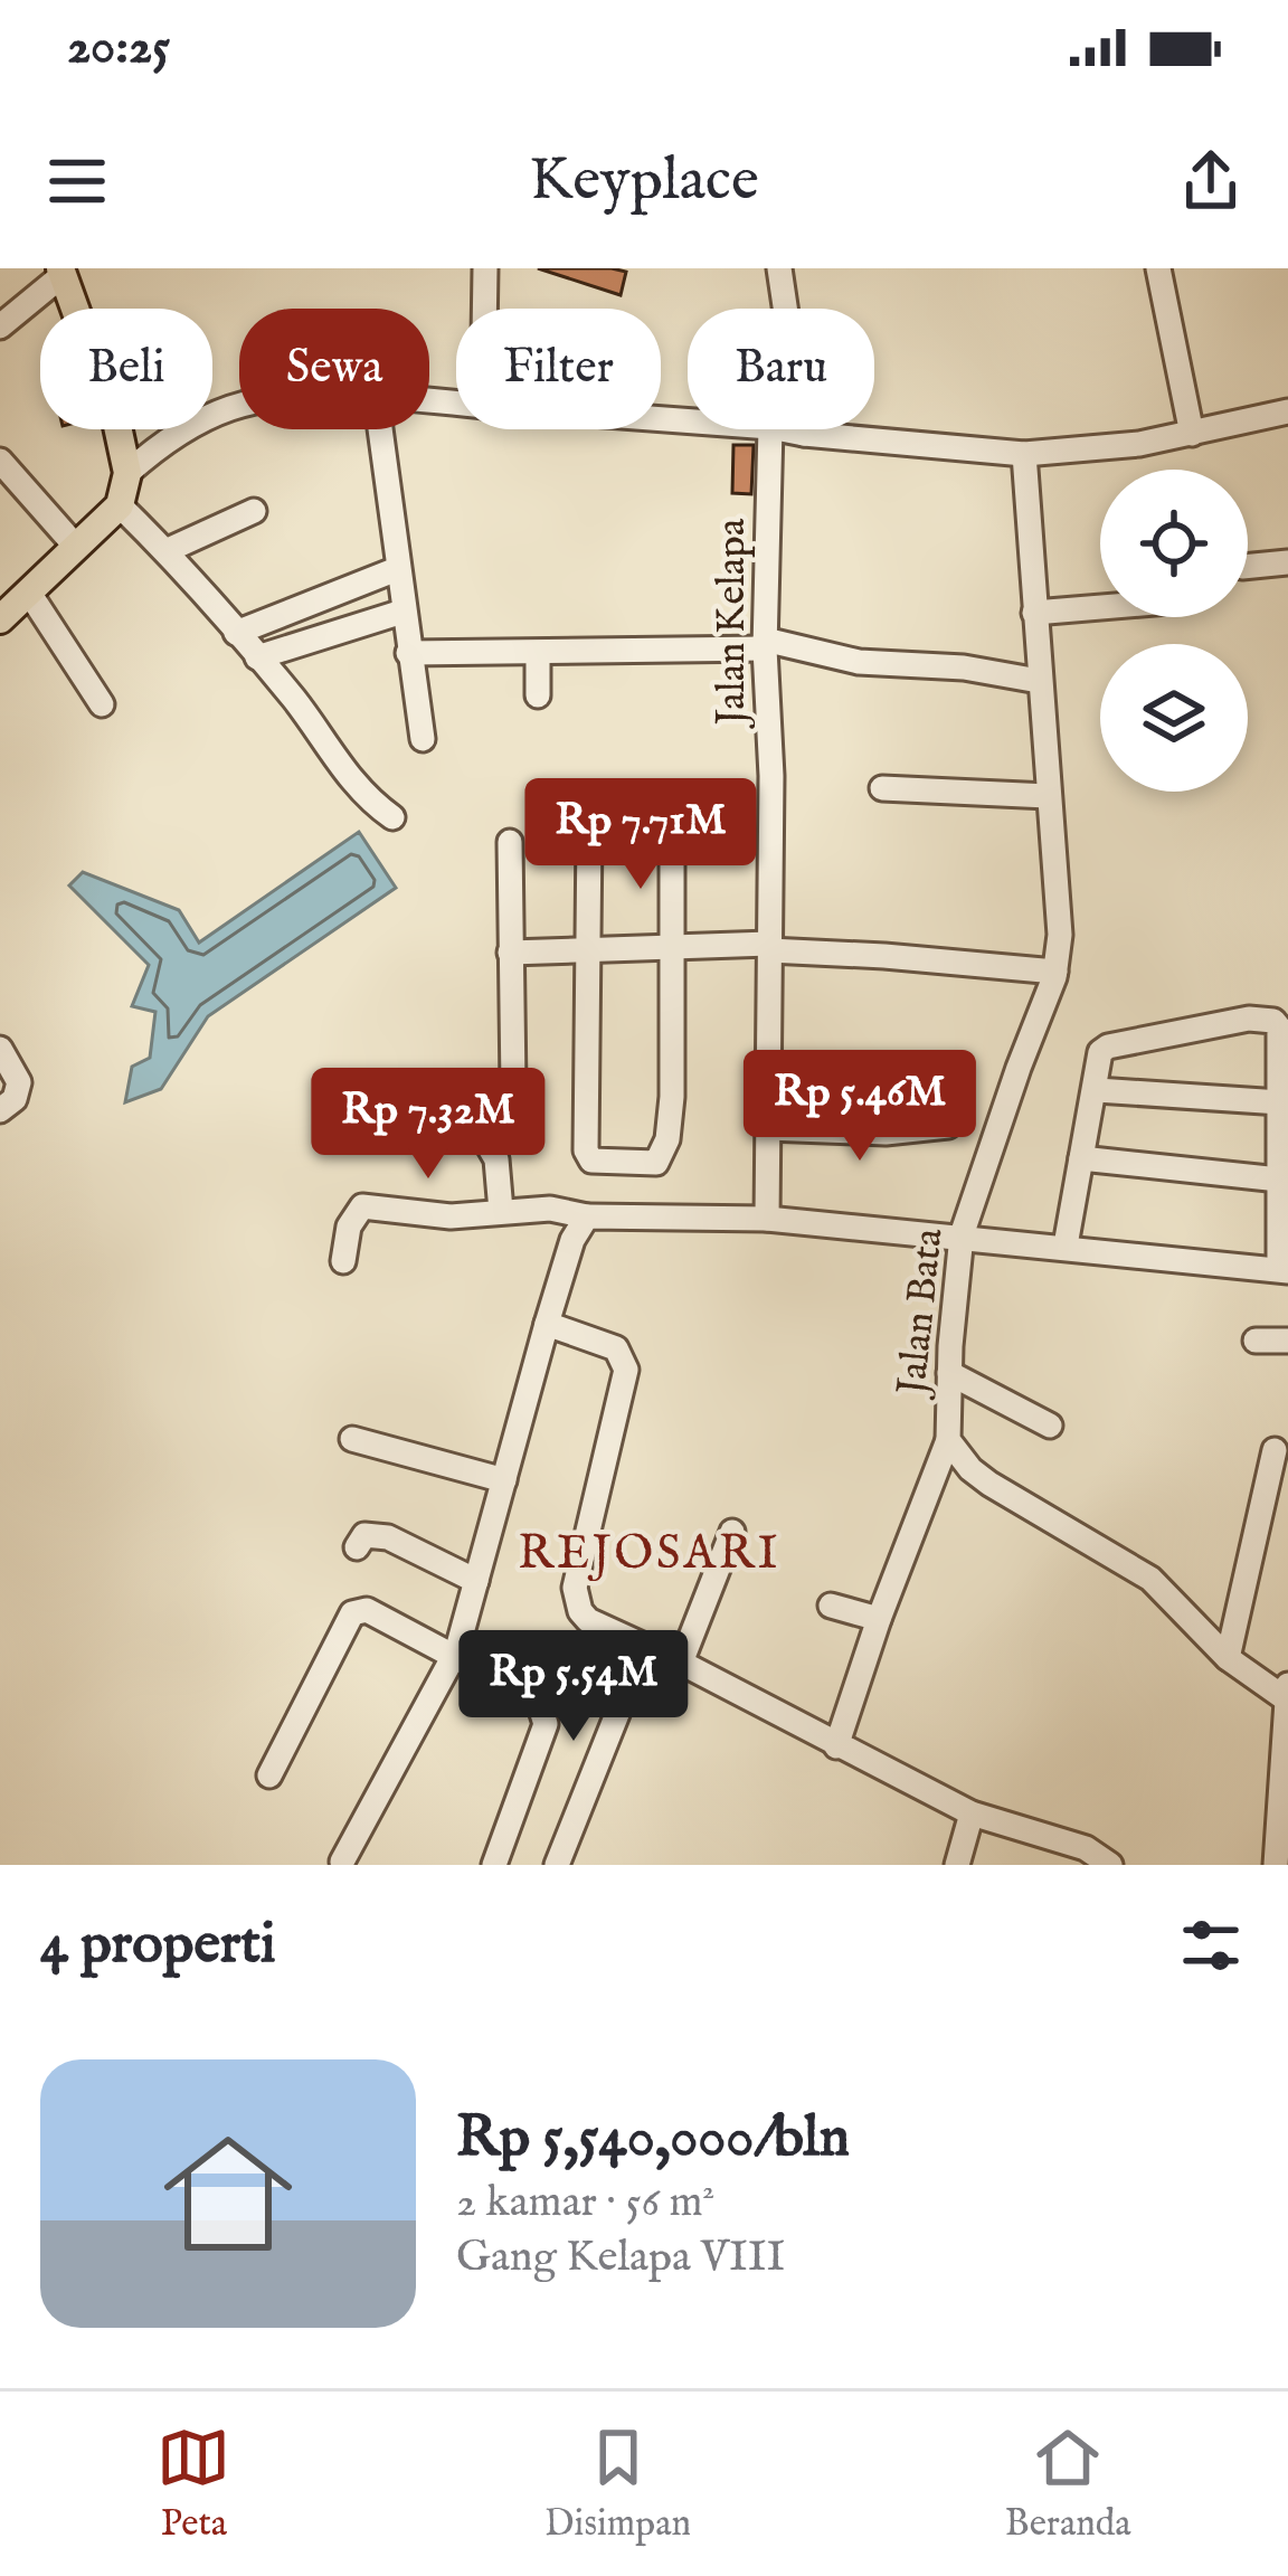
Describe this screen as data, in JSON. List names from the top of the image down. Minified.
{"streets":{"street":["Jalan Kelapa","Jalan Bata"]},"districts":["REJOSARI"],"page":{"status":"20:25","header":"Keyplace","chip":["Beli","Sewa","Filter","Baru"],"price":["Rp 7.71M","Rp 5.46M","Rp 7.32M","Rp 5.54M"],"heading":"4 properti","list":[{"name":"Rp 5,540,000/bln","note":"2 kamar · 56 m² · Gang Kelapa VIII"}],"tabs":["Peta","Disimpan","Beranda"]}}
